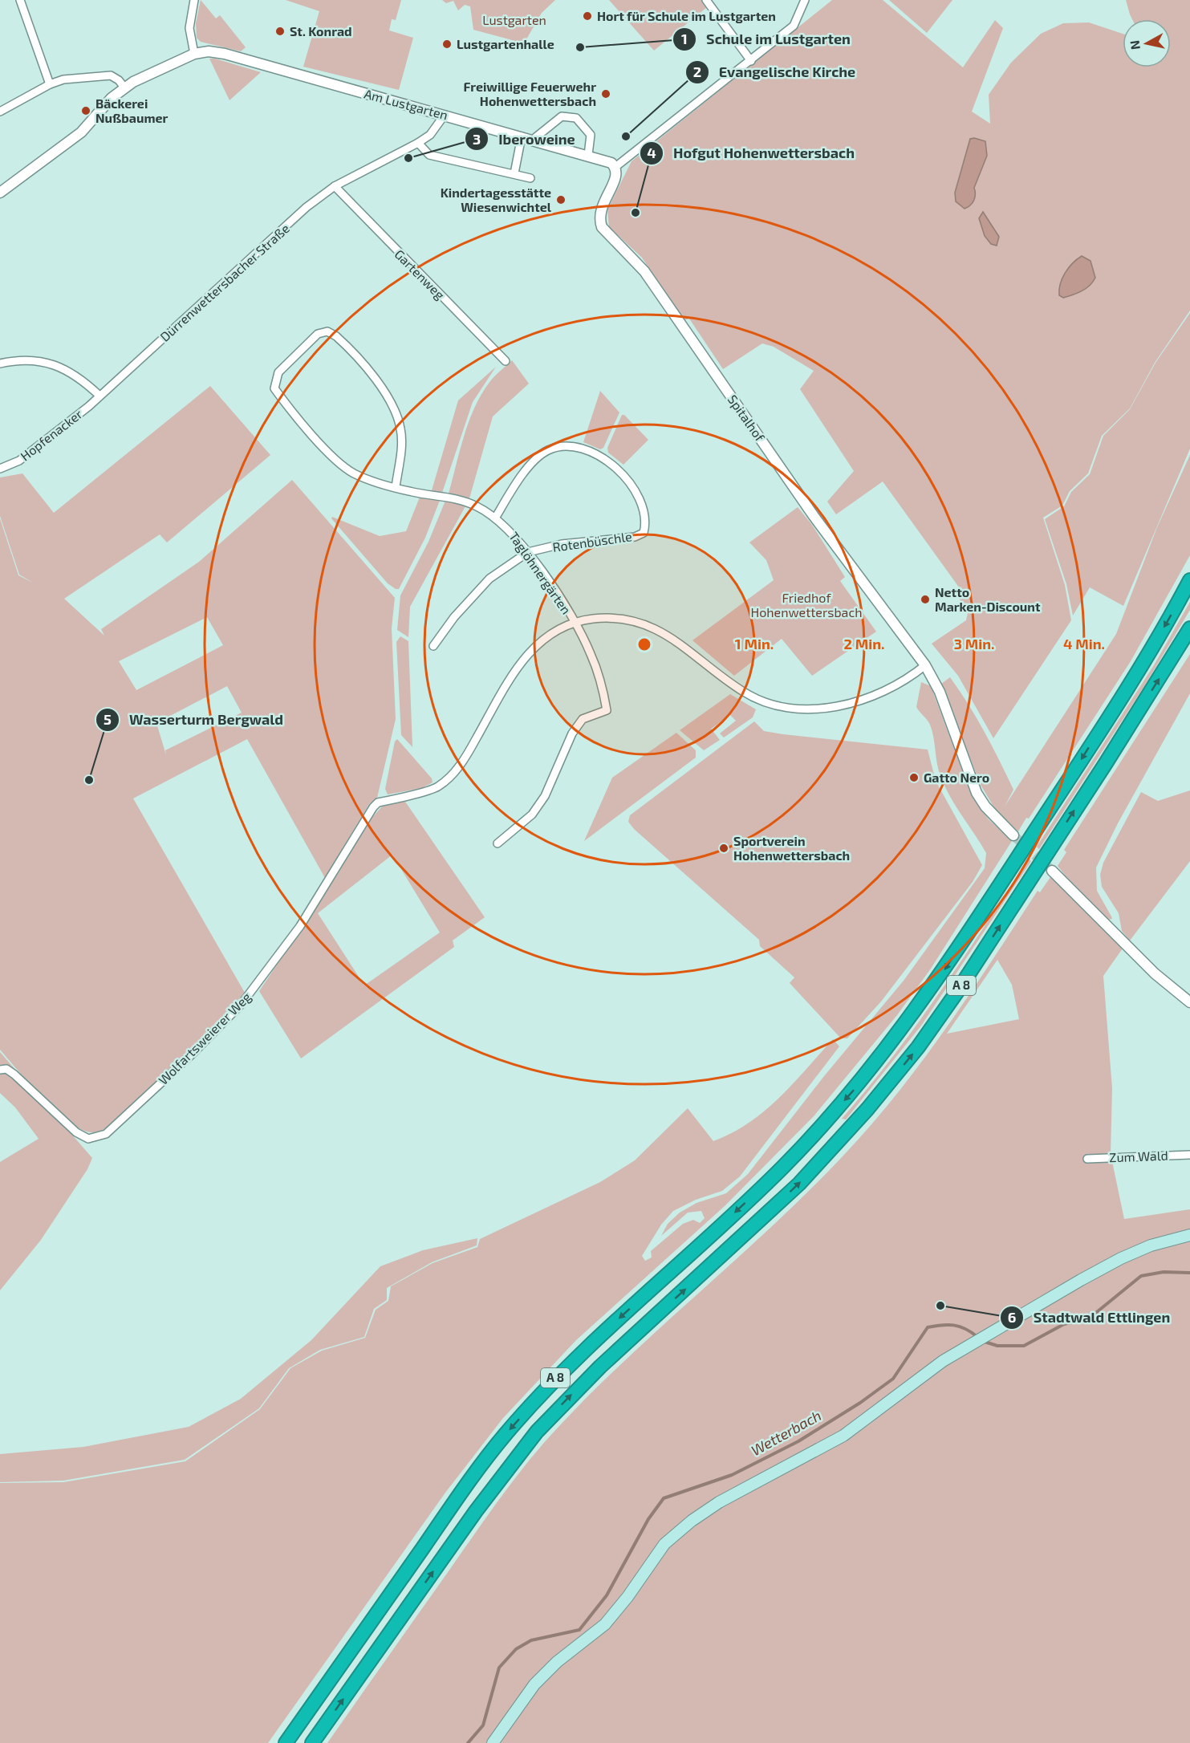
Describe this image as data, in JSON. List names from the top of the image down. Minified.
{"streets":{"highway":["A 8"],"street":["Am Lustgarten","Gartenweg","Dürrenwettersbacher Straße","Spitalhof","Hopfenacker","Rotenbüschle","Taglöhnergärten","Wolfartsweierer Weg","Zum Wald"]},"crossings":[["Am Lustgarten","Dürrenwettersbacher Straße"],["Am Lustgarten","Spitalhof"],["Gartenweg","Dürrenwettersbacher Straße"],["Dürrenwettersbacher Straße","Hopfenacker"],["Rotenbüschle","Taglöhnergärten"],["Taglöhnergärten","Wolfartsweierer Weg"]],"water":["Wetterbach"],"parks":["Lustgarten","Friedhof Hohenwettersbach"],"places":["Hort für Schule im Lustgarten","St. Konrad","Lustgartenhalle","Schule im Lustgarten","Freiwillige Feuerwehr Hohenwettersbach","Bäckerei Nußbaumer","Evangelische Kirche","Iberoweine","Kindertagesstätte Wiesenwichtel","Hofgut Hohenwettersbach","Netto Marken-Discount","Gatto Nero","Wasserturm Bergwald","Sportverein Hohenwettersbach","Stadtwald Ettlingen"],"north":"left","rings":["1 Min.","2 Min.","3 Min.","4 Min."]}
